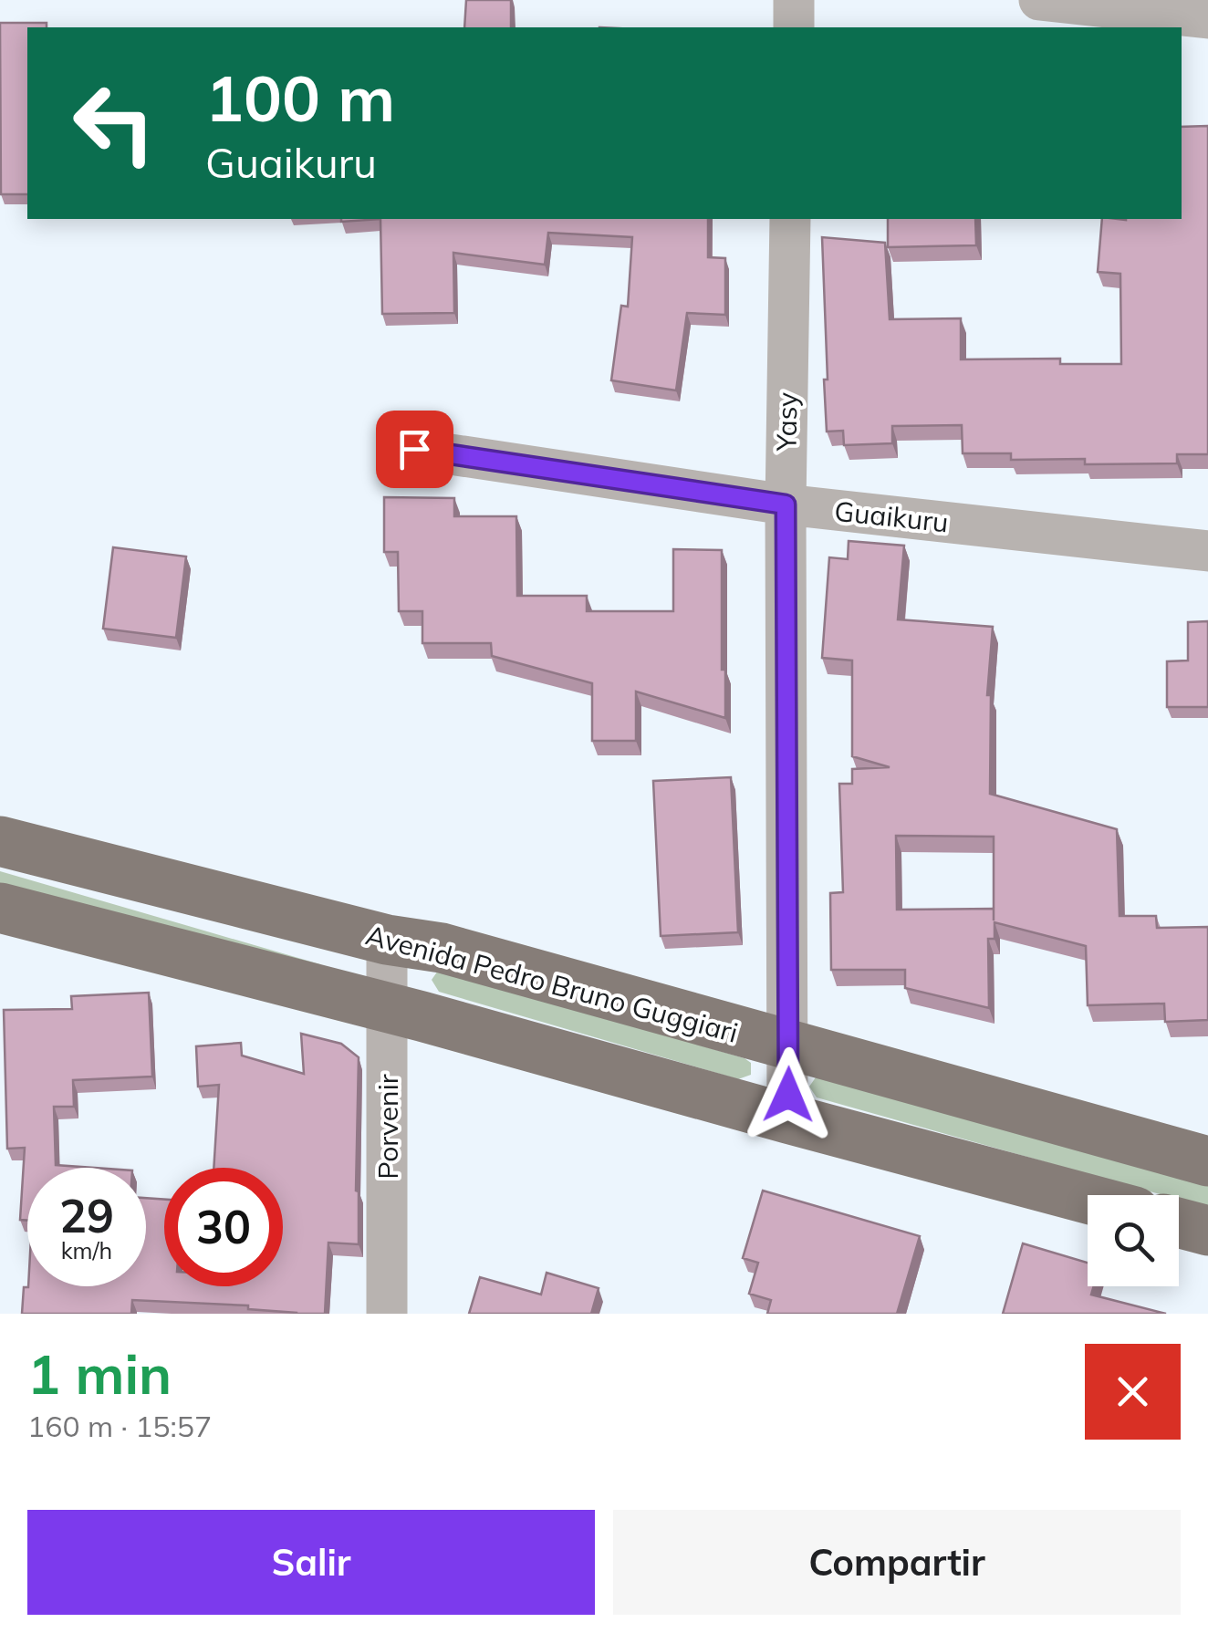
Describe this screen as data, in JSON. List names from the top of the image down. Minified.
{"streets":{"main road":["Avenida Pedro Bruno Guggiari"],"street":["Yasy","Guaikuru","Porvenir"]},"crossings":[["Yasy","Guaikuru"],["Yasy","Avenida Pedro Bruno Guggiari"],["Avenida Pedro Bruno Guggiari","Porvenir"]],"page":{"turn":["100 m","Guaikuru"],"speed":"29 km/h","limit":"30","heading":["1 min","160 m · 15:57"],"buttons":["Salir","Compartir"]}}
